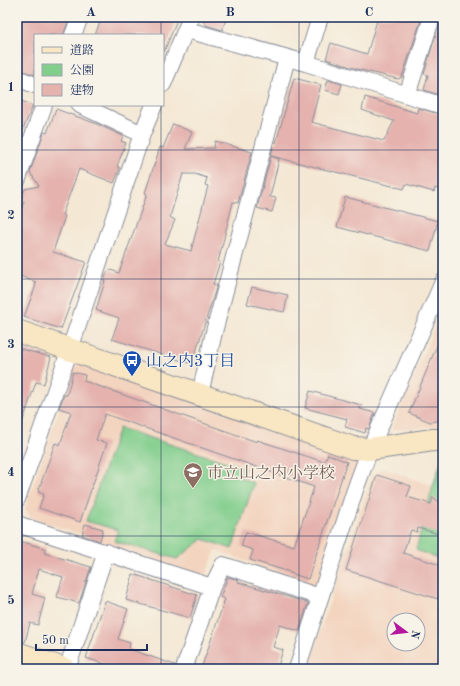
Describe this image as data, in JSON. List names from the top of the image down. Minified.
{"places":{"bus stop":["山之内3丁目"],"school or university":["市立山之内小学校"]},"legend":["道路","公園","建物"],"scale_bar":"50 m","north":"right","grid":{"columns":["A","B","C"],"rows":["1","2","3","4","5"]}}
